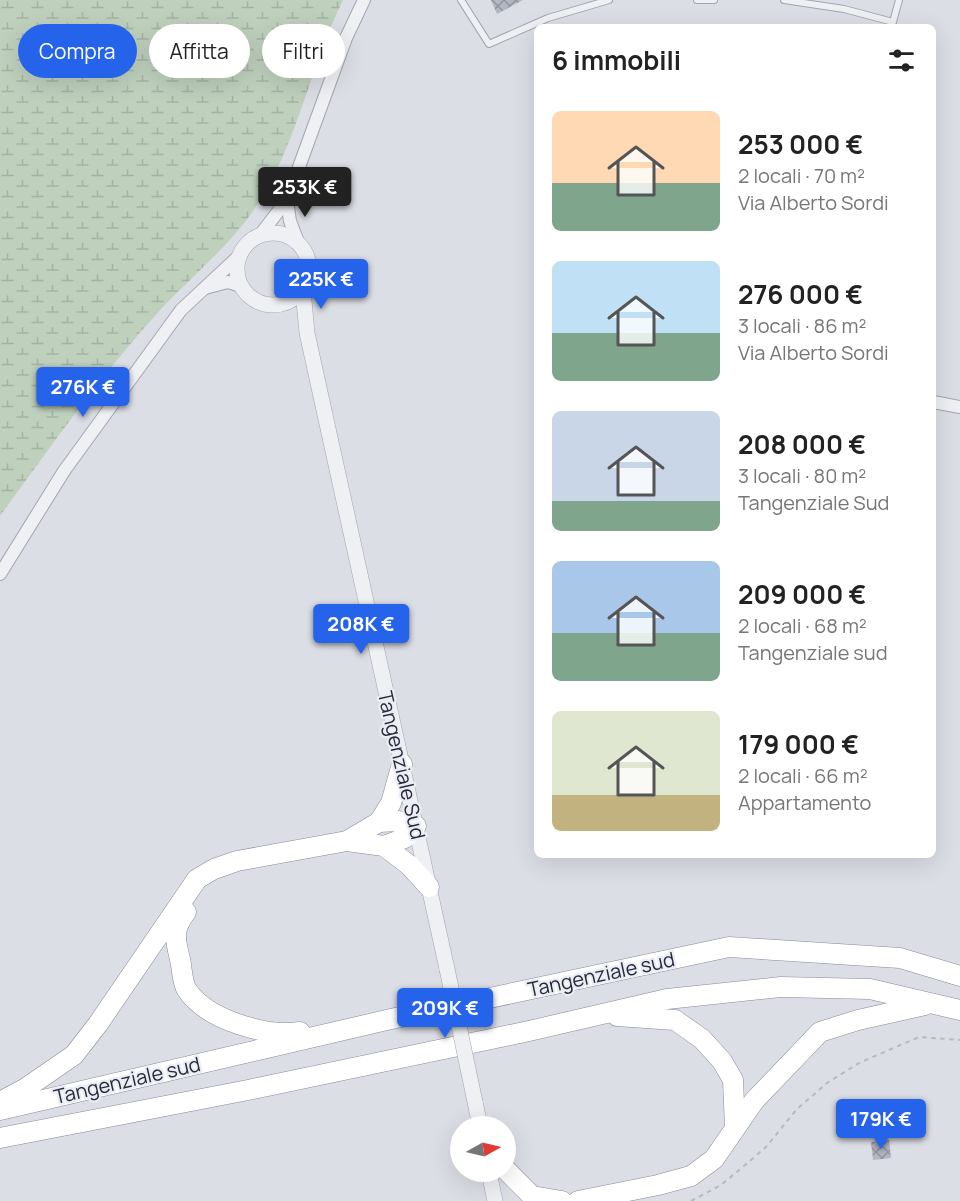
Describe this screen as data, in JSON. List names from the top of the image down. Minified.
{"streets":{"highway":["Tangenziale sud"],"street":["Tangenziale Sud"]},"north":"right","page":{"chip":["Compra","Affitta","Filtri"],"heading":"6 immobili","list":[{"name":"253 000 €","note":"2 locali · 70 m² · Via Alberto Sordi"},{"name":"276 000 €","note":"3 locali · 86 m² · Via Alberto Sordi"},{"name":"208 000 €","note":"3 locali · 80 m² · Tangenziale Sud"},{"name":"209 000 €","note":"2 locali · 68 m² · Tangenziale sud"},{"name":"179 000 €","note":"2 locali · 66 m² · Appartamento"}],"price":["253K €","225K €","276K €","208K €","209K €","179K €"]}}
